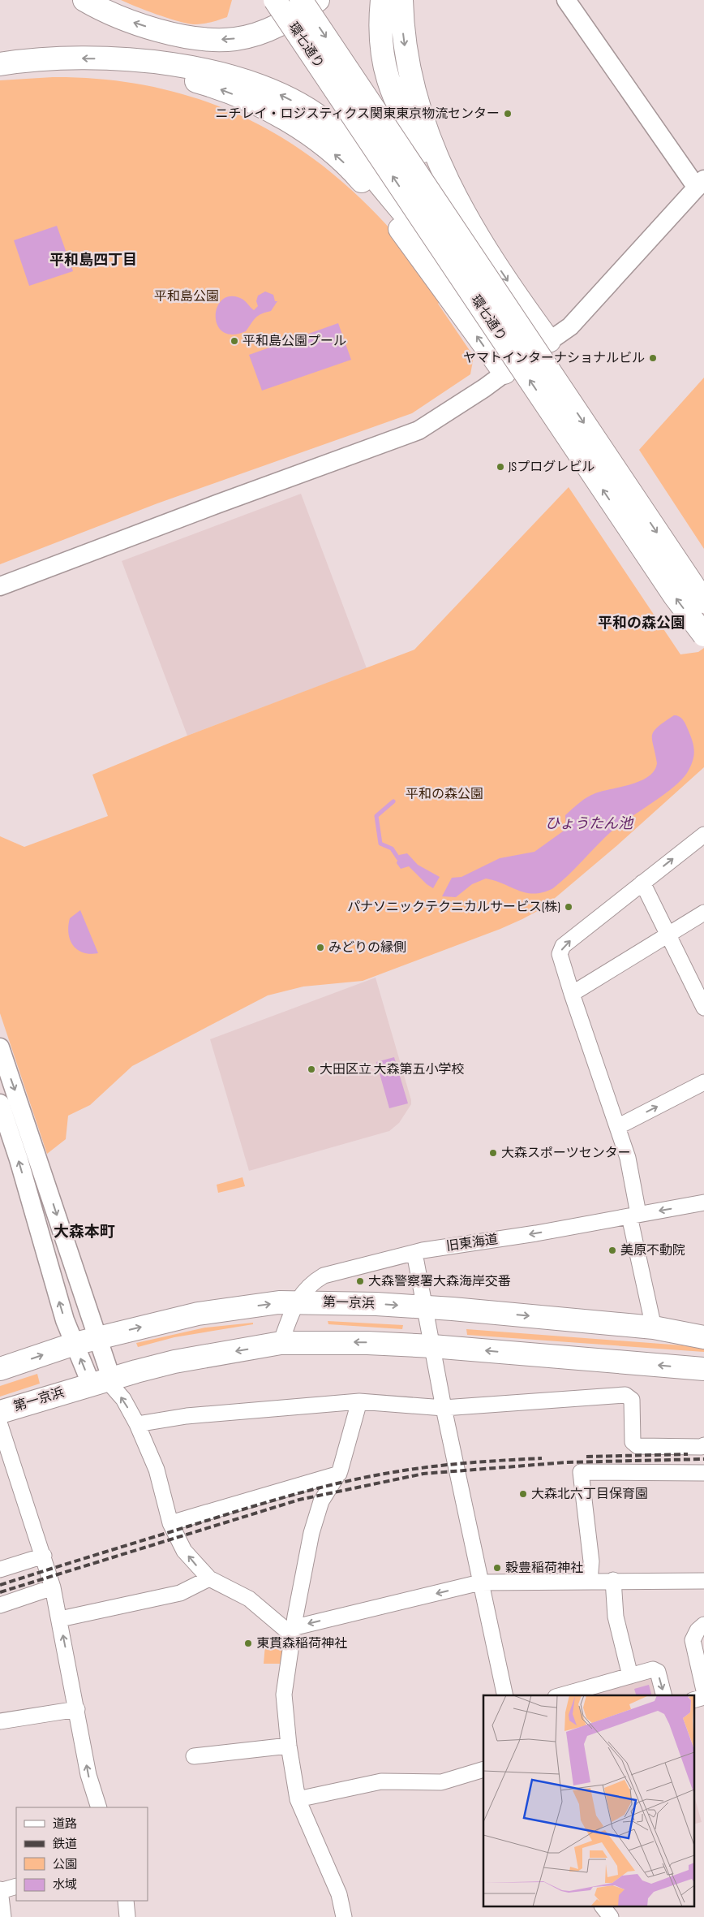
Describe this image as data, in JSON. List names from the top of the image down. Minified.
{"streets":{"main road":["環七通り","第一京浜"],"street":["旧東海道"]},"crossings":[["旧東海道","第一京浜"]],"one_way":["旧東海道"],"districts":["平和島四丁目","平和の森公園","大森本町"],"water":["ひょうたん池"],"parks":["平和島公園","平和の森公園"],"places":["ニチレイ・ロジスティクス関東東京物流センター","平和島公園プール","ヤマトインターナショナルビル","JSプログレビル","パナソニックテクニカルサービス(株)","みどりの縁側","大田区立 大森第五小学校","大森スポーツセンター","美原不動院","大森警察署大森海岸交番","大森北六丁目保育園","穀豊稲荷神社","東貫森稲荷神社"],"legend":["道路","鉄道","公園","水域"]}
